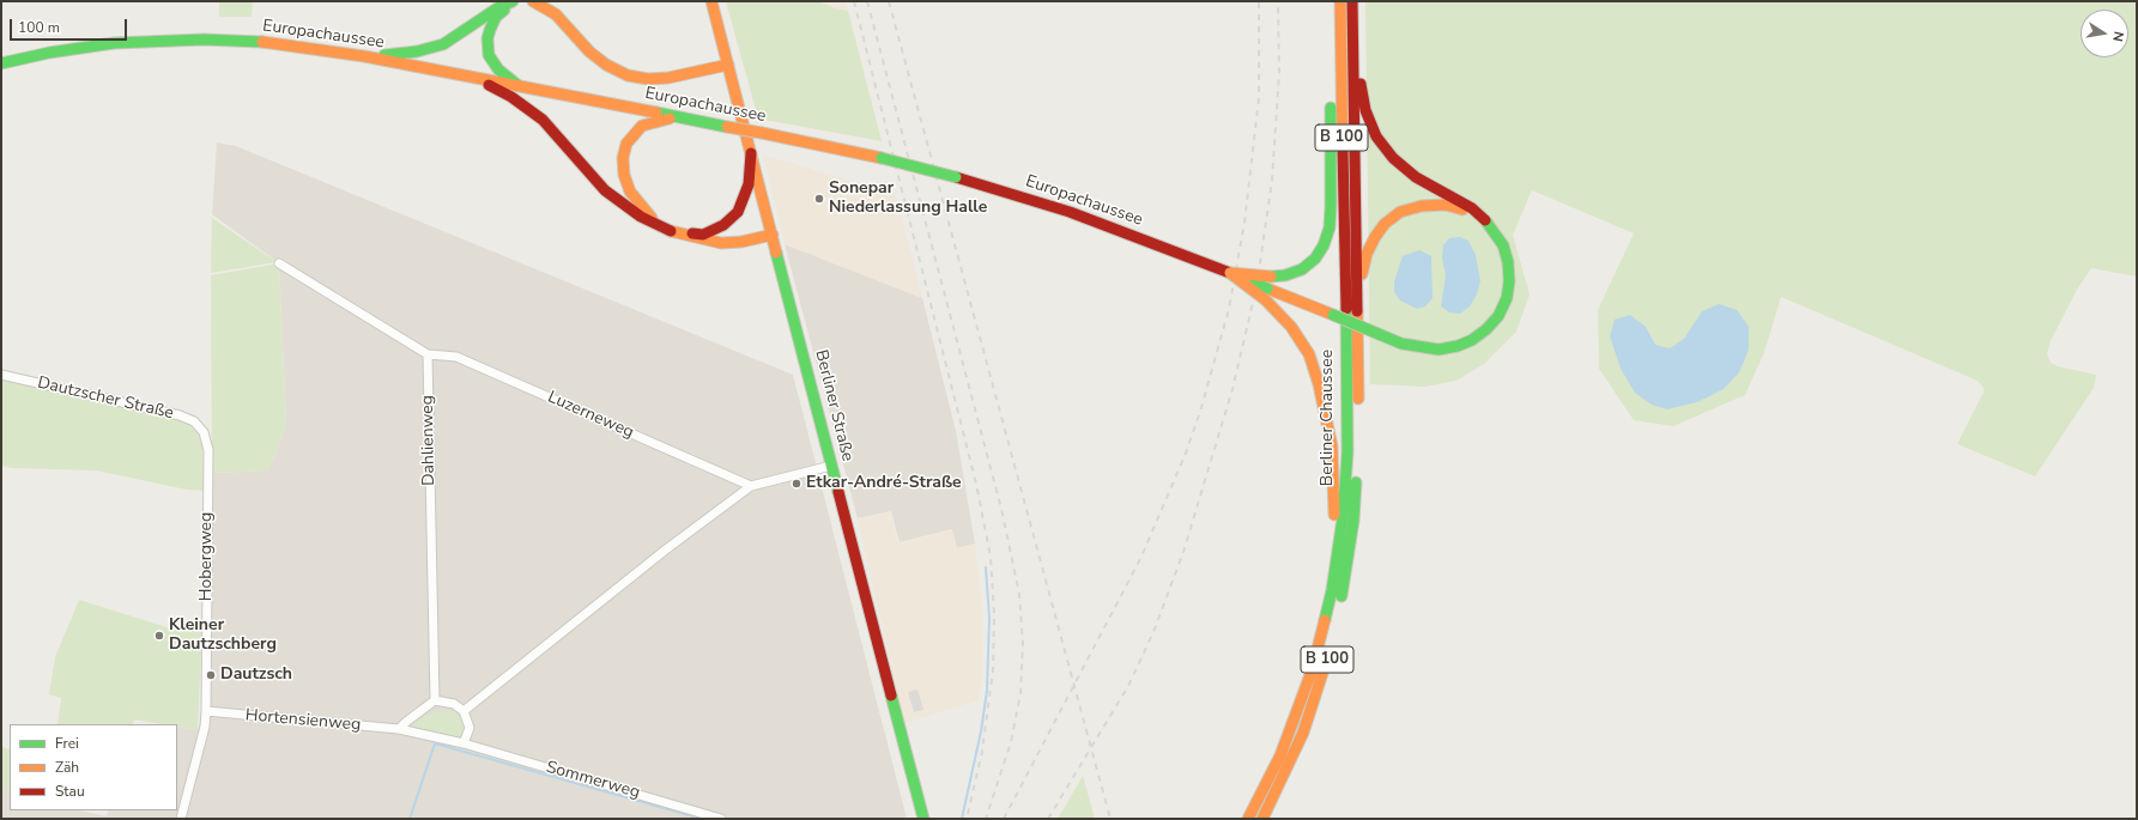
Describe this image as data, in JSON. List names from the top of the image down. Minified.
{"streets":{"main road":["Europachaussee","B 100","Berliner Straße","Berliner Chaussee"],"street":["Dautzscher Straße","Luzerneweg","Dahlienweg","Hobergweg","Hortensienweg","Sommerweg"]},"crossings":[["Dautzscher Straße","Hobergweg"],["Luzerneweg","Dahlienweg"],["Hobergweg","Hortensienweg"],["Hortensienweg","Sommerweg"]],"places":["Sonepar Niederlassung Halle","Etkar-André-Straße","Kleiner Dautzschberg","Dautzsch"],"legend":["Frei","Zäh","Stau"],"scale_bar":"100 m","north":"right"}
